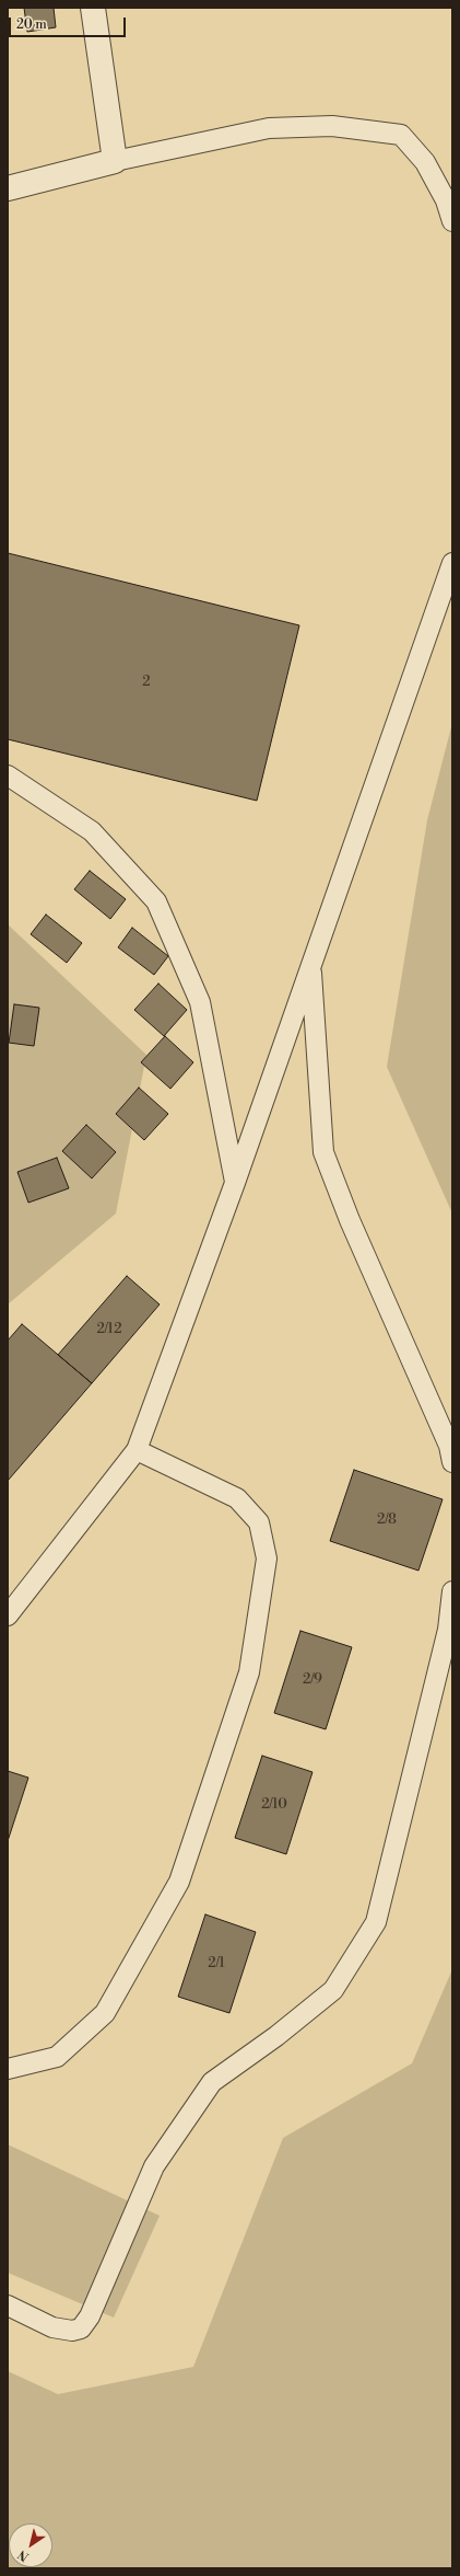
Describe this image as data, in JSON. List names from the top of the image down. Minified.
{"house_numbers":["2","2/12","2/8","2/9","2/10","2/1"],"scale_bar":"20 m","north":"bottom left"}
